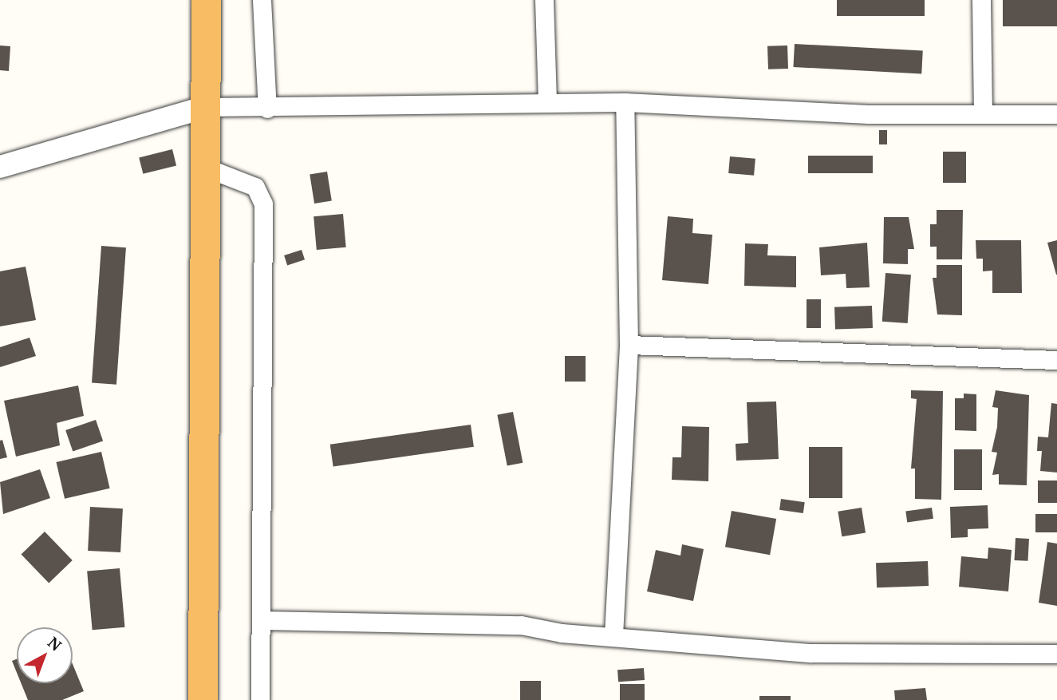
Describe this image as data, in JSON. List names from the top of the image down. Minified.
{"north":"top right"}
